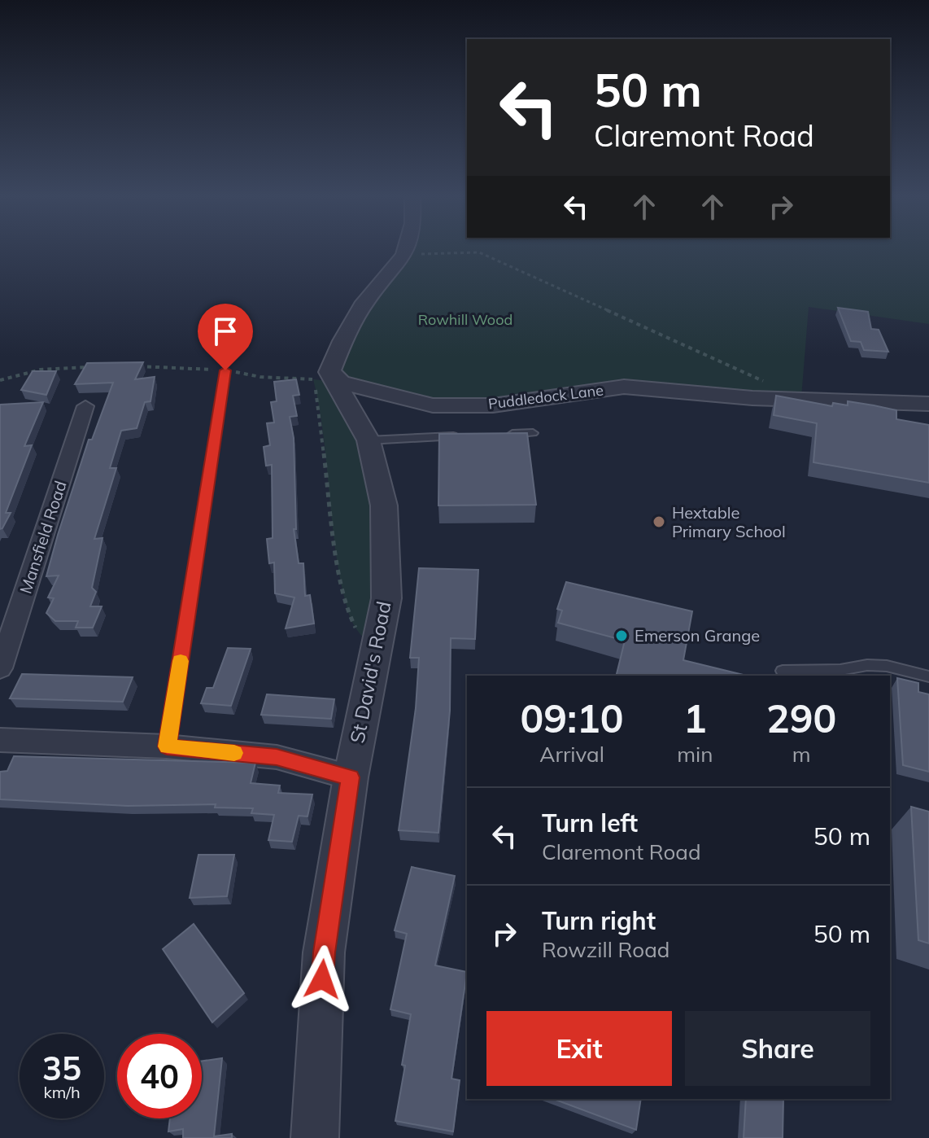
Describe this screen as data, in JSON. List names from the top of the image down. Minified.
{"streets":{"street":["Puddledock Lane","Mansfield Road","St David's Road"]},"crossings":[["Puddledock Lane","St David's Road"]],"parks":["Rowhill Wood"],"places":["Hextable Primary School","Emerson Grange"],"page":{"turn":["50 m","Claremont Road"],"eta":["09:10","Arrival","1","min","290","m"],"list":[{"name":"Turn left","note":"Claremont Road","value":"50 m"},{"name":"Turn right","note":"Rowzill Road","value":"50 m"}],"buttons":["Exit","Share"],"speed":"35 km/h","limit":"40"}}
